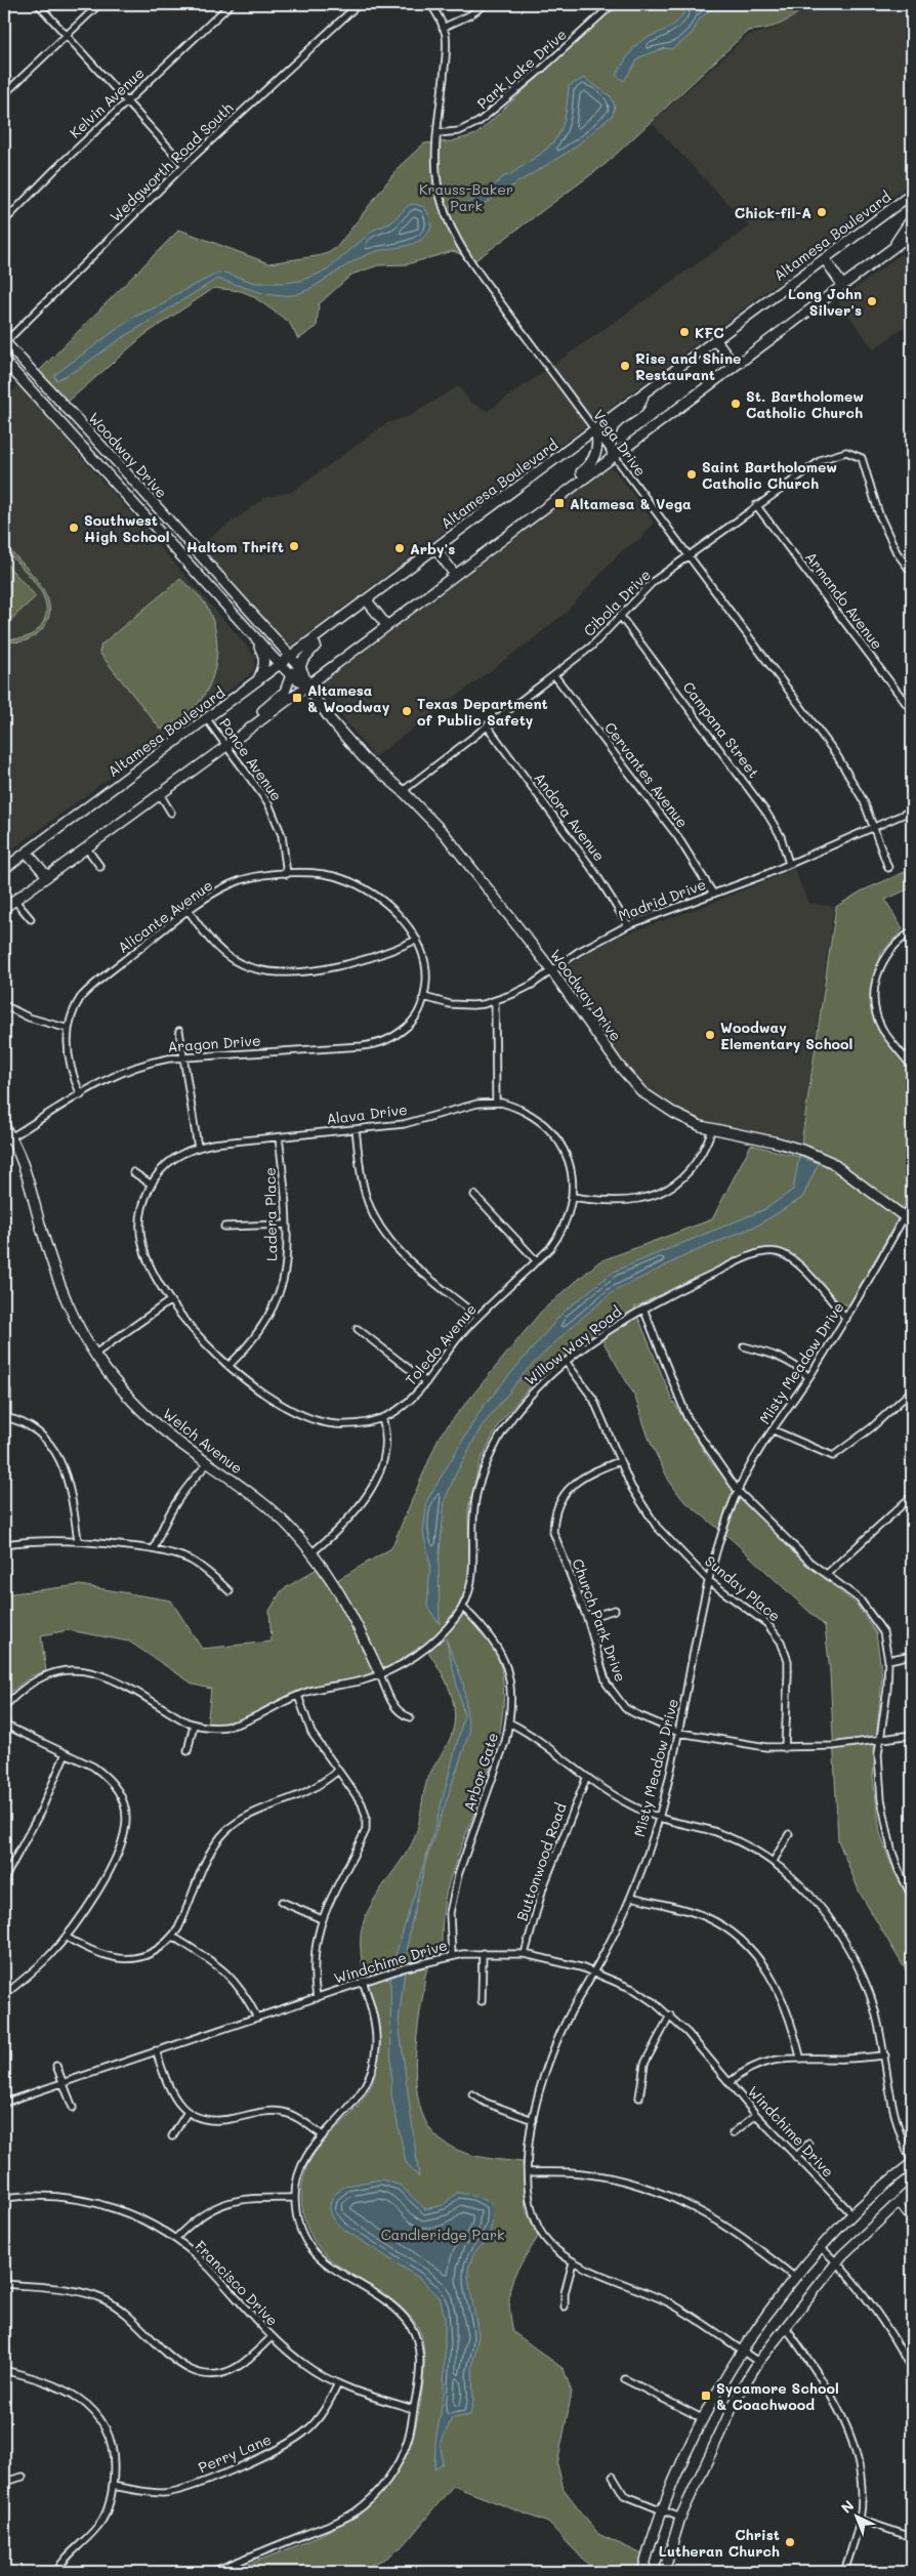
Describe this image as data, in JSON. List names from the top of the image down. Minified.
{"streets":{"main road":["Altamesa Boulevard","Woodway Drive","Welch Avenue"],"street":["Park Lake Drive","Kelvin Avenue","Wedgworth Road South","Vega Drive","Armando Avenue","Cibola Drive","Campana Street","Ponce Avenue","Cervantes Avenue","Andora Avenue","Madrid Drive","Alicante Avenue","Aragon Drive","Alava Drive","Ladera Place","Toledo Avenue","Willow Way Road","Misty Meadow Drive","Sunday Place","Church Park Drive","Arbor Gate","Buttonwood Road","Windchime Drive","Francisco Drive","Perry Lane"]},"crossings":[["Park Lake Drive","Vega Drive"],["Wedgworth Road South","Woodway Drive"],["Altamesa Boulevard","Vega Drive"],["Altamesa Boulevard","Woodway Drive"],["Altamesa Boulevard","Ponce Avenue"],["Vega Drive","Cibola Drive"],["Vega Drive","Madrid Drive"],["Woodway Drive","Cibola Drive"],["Woodway Drive","Madrid Drive"],["Woodway Drive","Misty Meadow Drive"],["Armando Avenue","Cibola Drive"],["Cibola Drive","Campana Street"],["Cibola Drive","Cervantes Avenue"],["Cibola Drive","Andora Avenue"],["Campana Street","Madrid Drive"],["Ponce Avenue","Alicante Avenue"],["Cervantes Avenue","Madrid Drive"],["Andora Avenue","Madrid Drive"],["Madrid Drive","Alicante Avenue"],["Madrid Drive","Aragon Drive"],["Alicante Avenue","Aragon Drive"],["Aragon Drive","Welch Avenue"],["Alava Drive","Ladera Place"],["Alava Drive","Toledo Avenue"],["Ladera Place","Toledo Avenue"],["Willow Way Road","Misty Meadow Drive"],["Willow Way Road","Welch Avenue"],["Willow Way Road","Sunday Place"],["Willow Way Road","Arbor Gate"],["Misty Meadow Drive","Sunday Place"],["Misty Meadow Drive","Church Park Drive"],["Misty Meadow Drive","Windchime Drive"],["Sunday Place","Church Park Drive"],["Arbor Gate","Windchime Drive"],["Buttonwood Road","Windchime Drive"],["Francisco Drive","Perry Lane"]],"parks":["Krauss-Baker Park","Candleridge Park"],"places":{"other":["Chick-fil-A","Long John Silver's","KFC","Rise and Shine Restaurant","St. Bartholomew Catholic Church","Saint Bartholomew Catholic Church","Southwest High School","Haltom Thrift","Arby's","Texas Department of Public Safety","Woodway Elementary School","Christ Lutheran Church"],"transit":["Altamesa & Vega","Altamesa & Woodway","Sycamore School & Coachwood"]},"north":"top left"}
